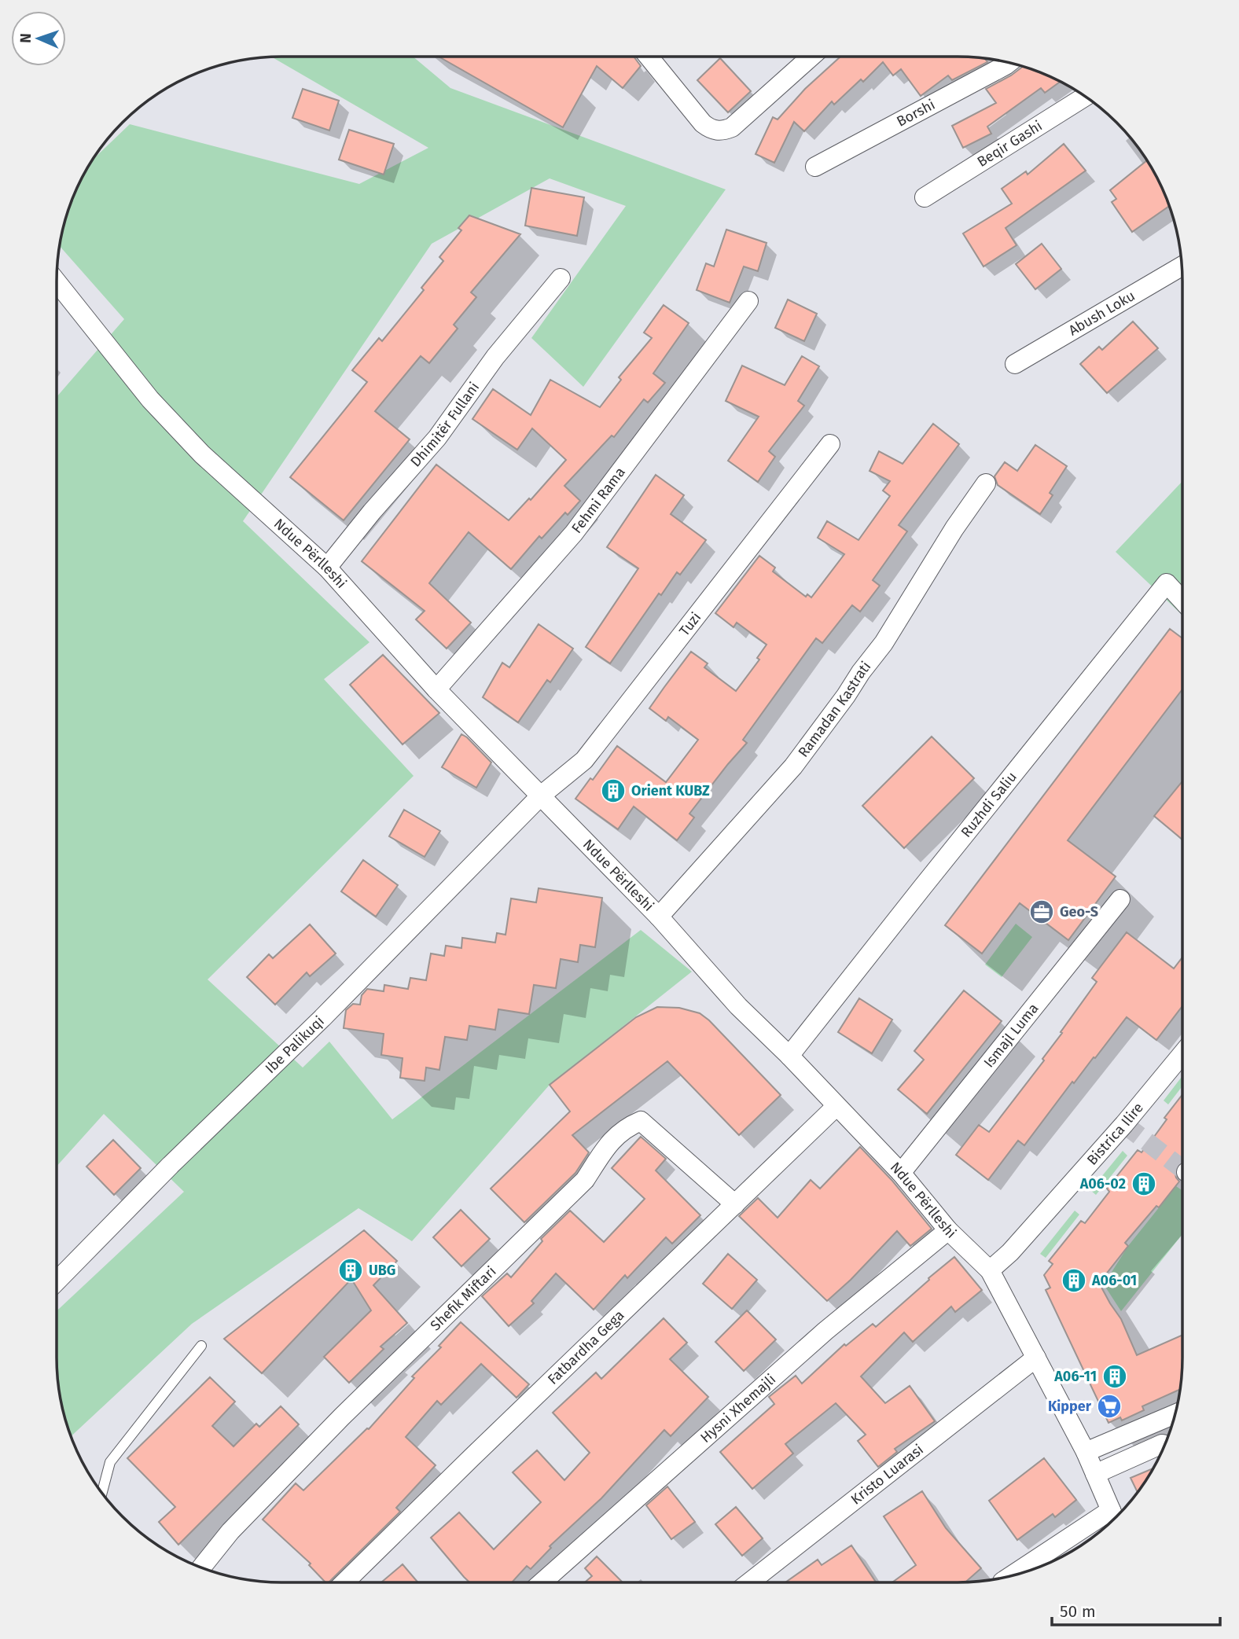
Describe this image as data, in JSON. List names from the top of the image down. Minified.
{"streets":{"street":["Borshi","Beqir Gashi","Abush Loku","Dhimitër Fullani","Fehmi Rama","Ndue Përlleshi","Tuzi","Ramadan Kastrati","Ruzhdi Saliu","Ismajl Luma","Ibe Palikuqi","Bistrica Ilire","Shefik Miftari","Fatbardha Gega","Hysni Xhemajli","Kristo Luarasi"]},"crossings":[["Dhimitër Fullani","Ndue Përlleshi"],["Fehmi Rama","Ndue Përlleshi"],["Ndue Përlleshi","Tuzi"],["Ndue Përlleshi","Ramadan Kastrati"],["Ndue Përlleshi","Ruzhdi Saliu"],["Ndue Përlleshi","Ismajl Luma"],["Ndue Përlleshi","Ibe Palikuqi"],["Ndue Përlleshi","Bistrica Ilire"],["Ndue Përlleshi","Fatbardha Gega"],["Ndue Përlleshi","Hysni Xhemajli"],["Ndue Përlleshi","Kristo Luarasi"],["Tuzi","Ibe Palikuqi"],["Shefik Miftari","Fatbardha Gega"]],"places":{"building":["Orient KUBZ","A06-02","UBG","A06-01","A06-11"],"office":["Geo-S"],"supermarket":["Kipper"]},"scale_bar":"50 m","north":"left"}
